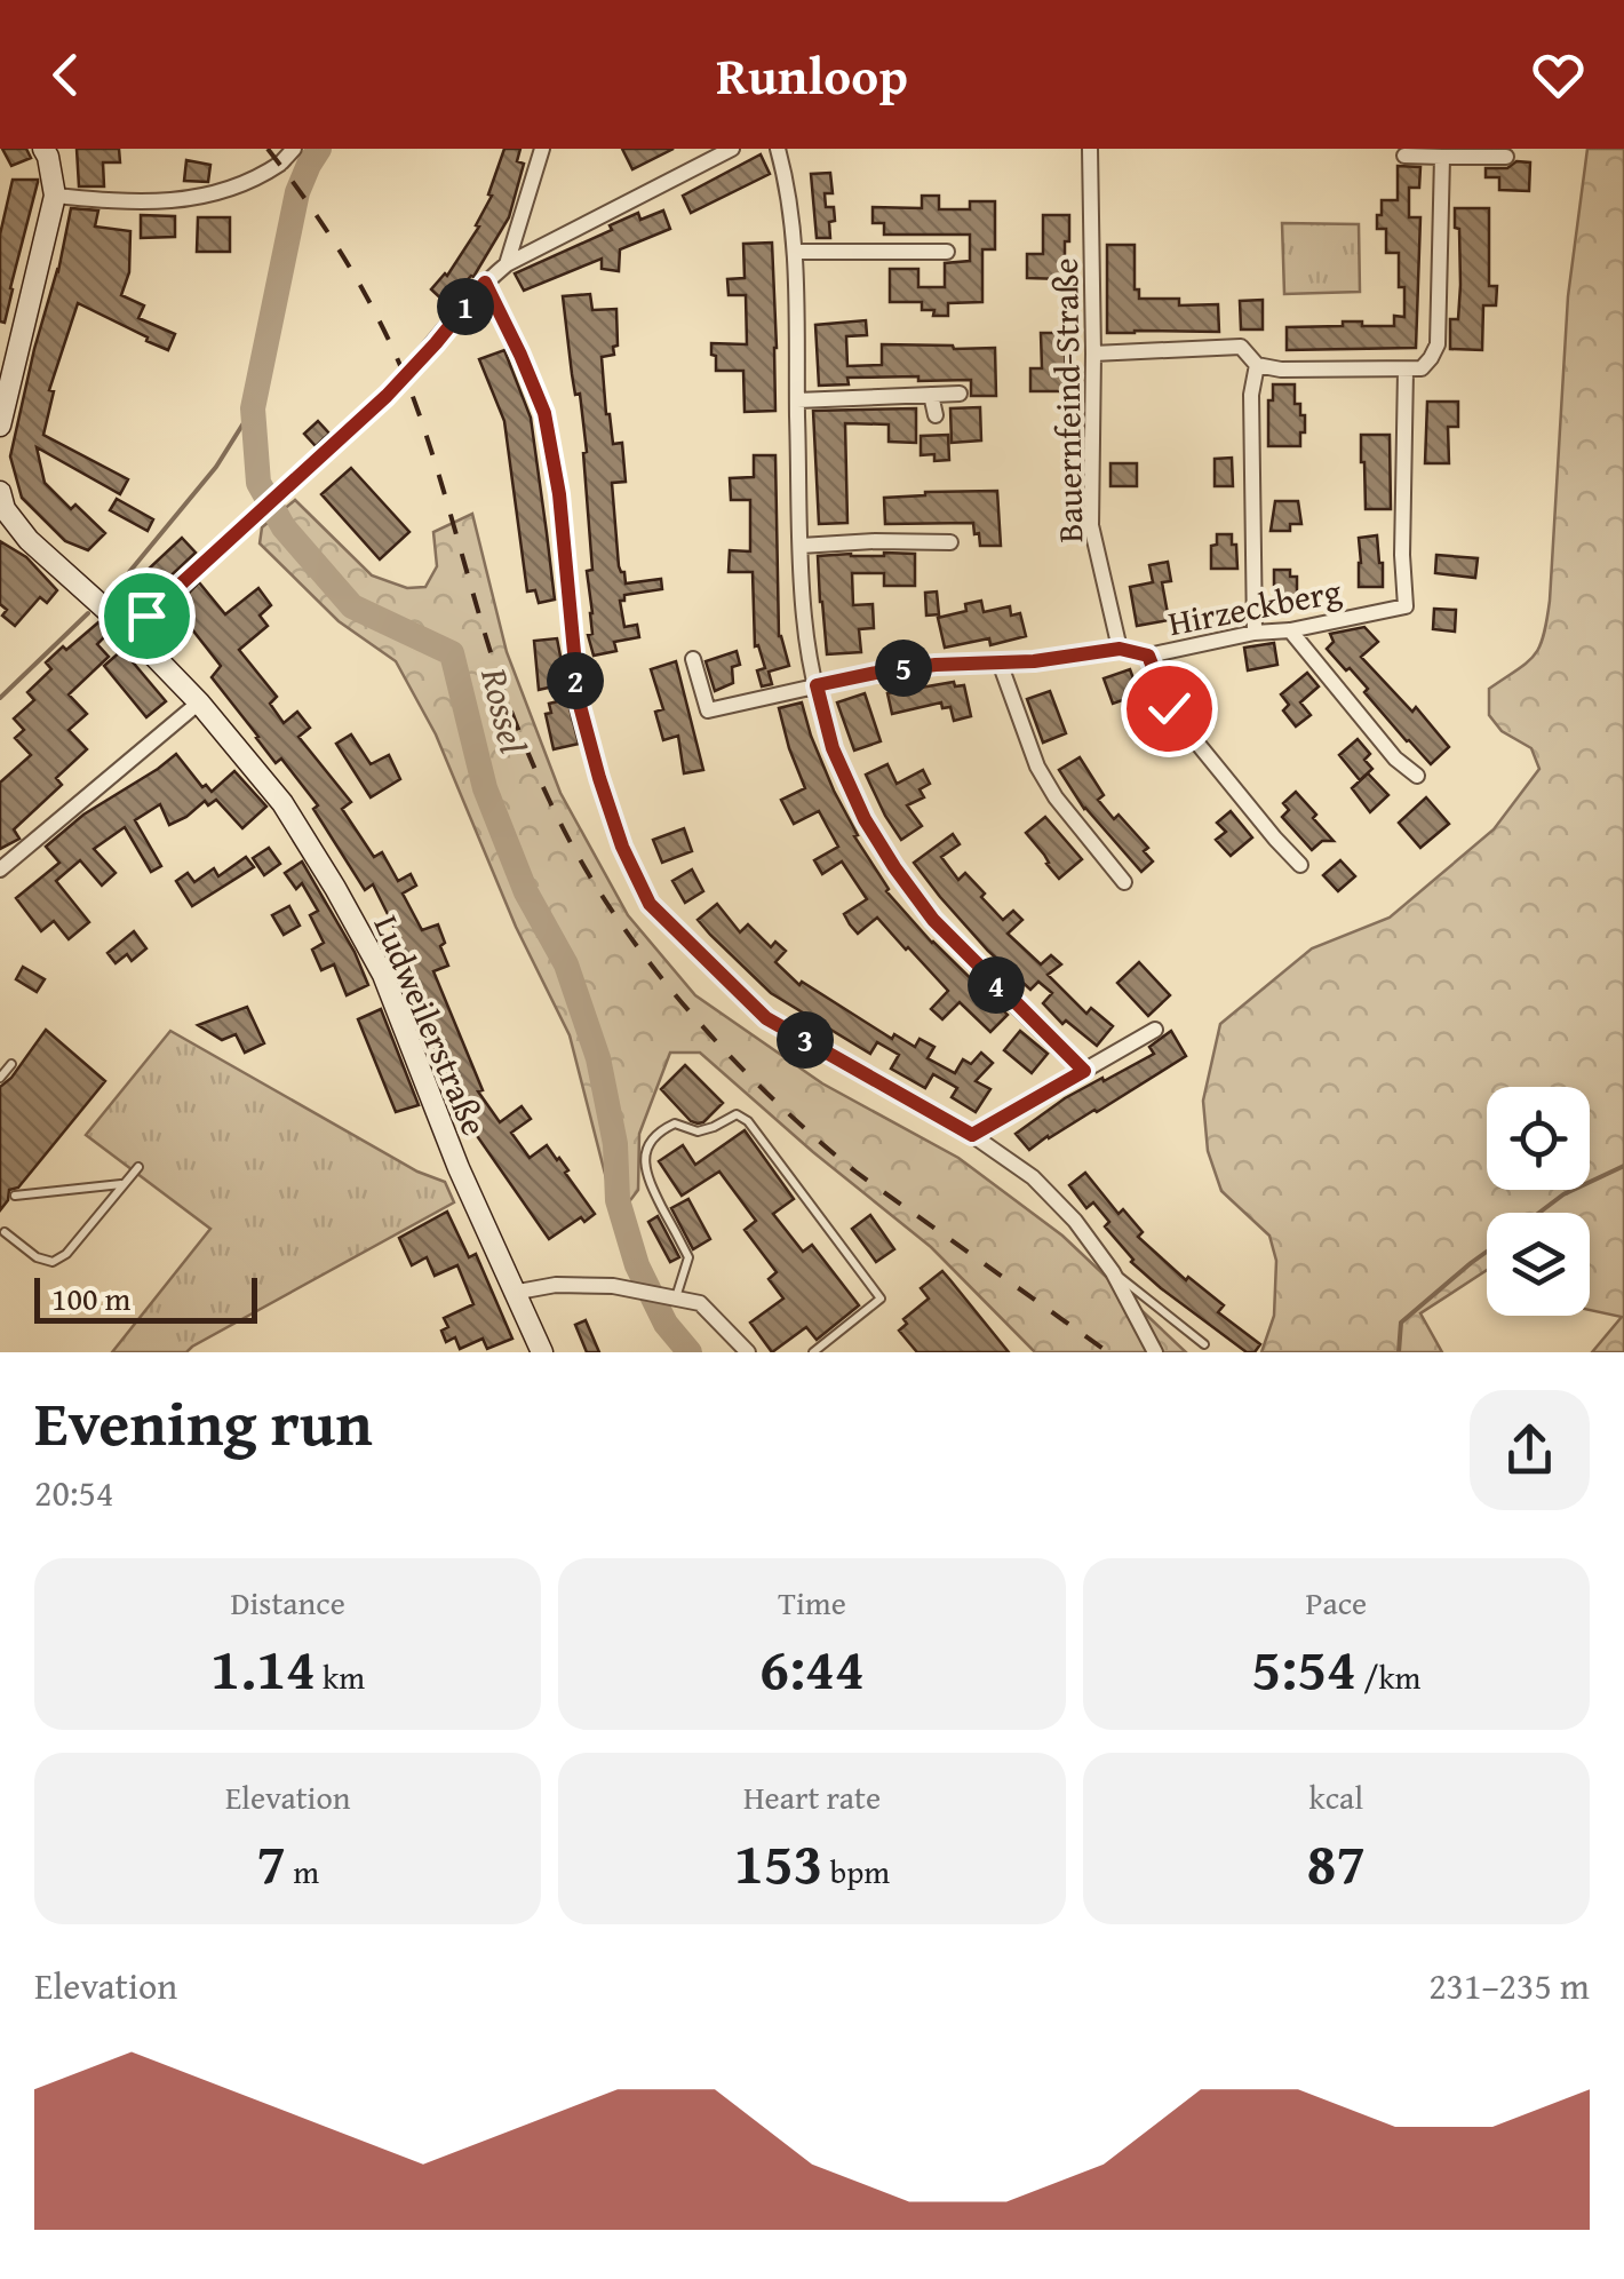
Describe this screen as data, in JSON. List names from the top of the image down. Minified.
{"streets":{"main road":["Ludweilerstraße"],"street":["Bauernfeind-Straße","Hirzeckberg"]},"crossings":[["Bauernfeind-Straße","Hirzeckberg"]],"water":["Rossel"],"scale_bar":"100 m","page":{"header":"Runloop","pins":["1","5","2","4","3"],"scale":"100 m","heading":["Evening run","20:54"],"stats":[["Distance","1.14 km"],["Time","6:44"],["Pace","5:54 /km"],["Elevation","7 m"],["Heart rate","153 bpm"],["kcal","87"]],"chart":["Elevation","231–235 m"]}}
